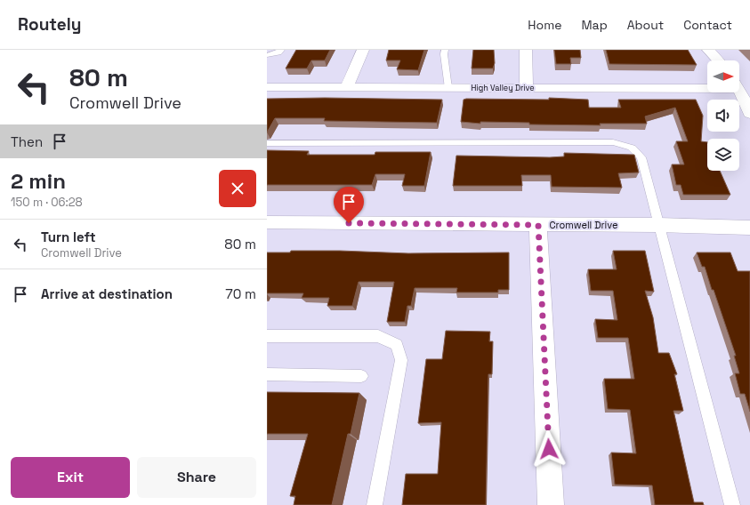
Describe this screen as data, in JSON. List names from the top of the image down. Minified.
{"streets":{"street":["High Valley Drive","Cromwell Drive"]},"north":"right","page":{"header":"Routely","nav":["Home","Map","About","Contact"],"turn":["80 m","Cromwell Drive"],"then":"Then","heading":["2 min","150 m · 06:28"],"list":[{"name":"Turn left","note":"Cromwell Drive","value":"80 m"},{"name":"Arrive at destination","value":"70 m"}],"buttons":["Exit","Share"]}}
